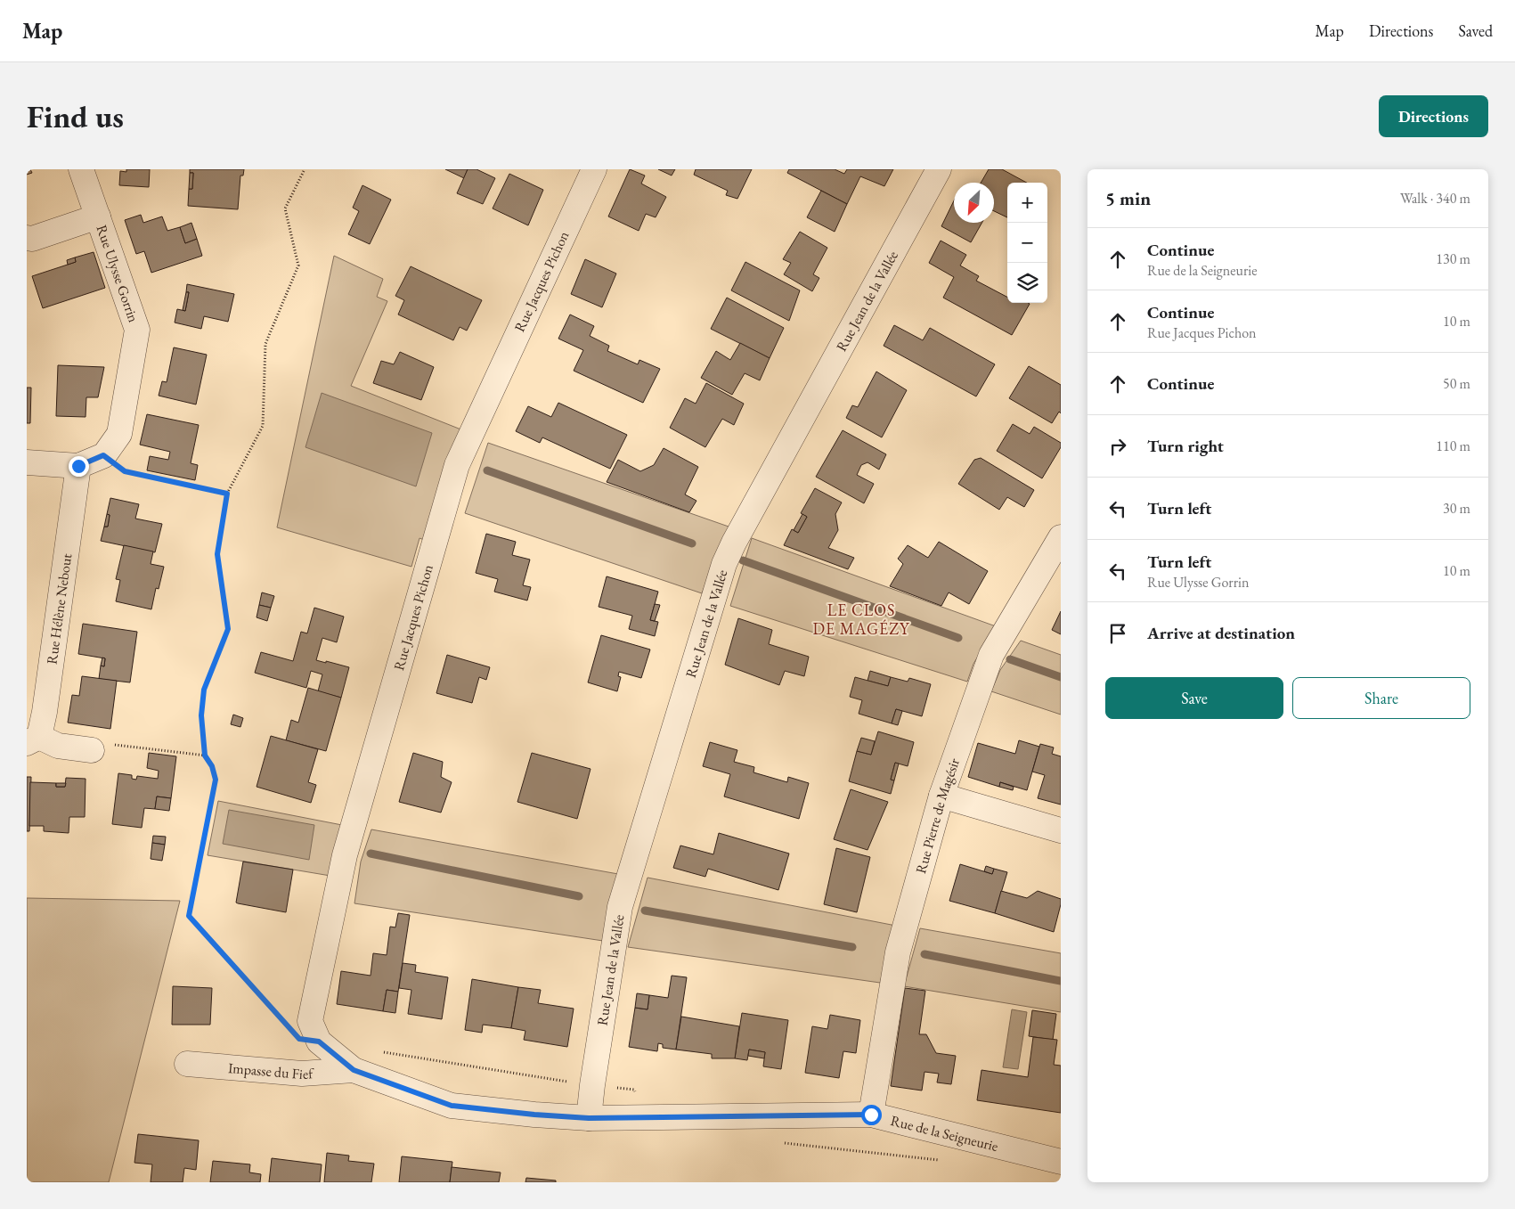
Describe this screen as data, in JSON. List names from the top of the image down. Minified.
{"streets":{"street":["Rue Ulysse Gorrin","Rue Jacques Pichon","Rue Jean de la Vallée","Rue Hélène Nebout","Rue Pierre de Magésir","Impasse du Fief","Rue de la Seigneurie"]},"crossings":[["Rue Ulysse Gorrin","Rue Hélène Nebout"],["Rue Jacques Pichon","Impasse du Fief"],["Rue Jacques Pichon","Rue de la Seigneurie"],["Rue Jean de la Vallée","Rue de la Seigneurie"],["Rue Pierre de Magésir","Rue de la Seigneurie"],["Impasse du Fief","Rue de la Seigneurie"]],"districts":["LE CLOS DE MAGÉZY"],"north":"bottom left","page":{"header":"Map","nav":["Map","Directions","Saved"],"buttons":["Directions",["Save","Share"]],"title":"Find us","heading":["5 min","Walk · 340 m"],"map_buttons":["+","−"],"list":[["Continue","Rue de la Seigneurie","130 m"],["Continue","Rue Jacques Pichon","10 m"],["Continue","50 m"],["Turn right","110 m"],["Turn left","30 m"],["Turn left","Rue Ulysse Gorrin","10 m"],"Arrive at destination"]}}
